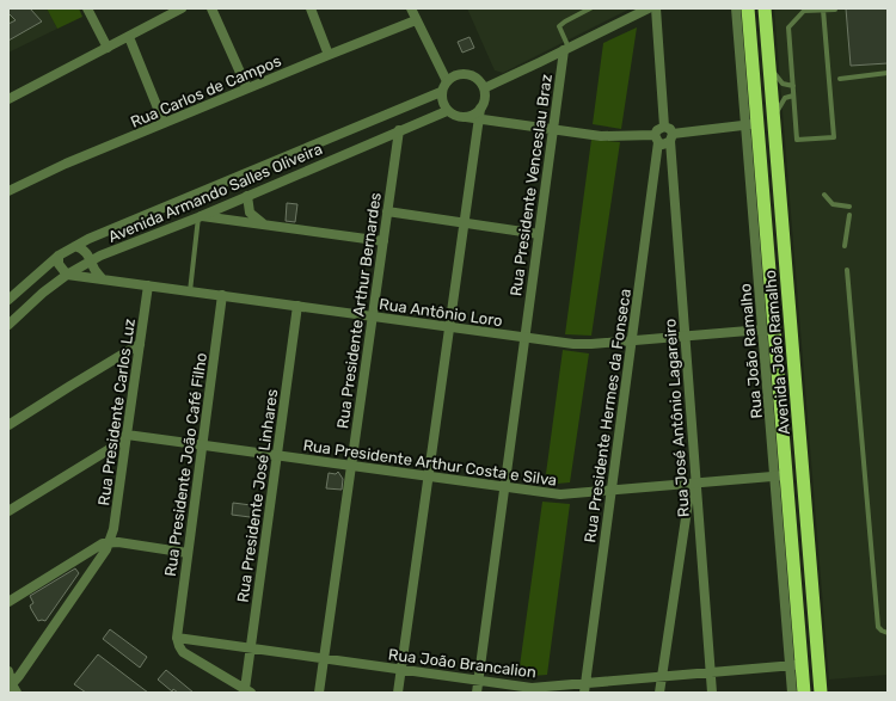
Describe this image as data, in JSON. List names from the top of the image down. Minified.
{"streets":{"highway":["Avenida João Ramalho"],"street":["Rua Carlos de Campos","Rua Presidente Venceslau Braz","Avenida Armando Salles Oliveira","Rua Presidente Arthur Bernardes","Rua Antônio Loro","Rua Presidente Carlos Luz","Rua Presidente Hermes da Fonseca","Rua José Antônio Lagareiro","Rua Presidente Arthur Costa e Silva","Rua Presidente João Café Filho","Rua Presidente José Linhares","Rua João Brancalion"]},"crossings":[["Rua Presidente Venceslau Braz","Rua Antônio Loro"],["Rua Presidente Venceslau Braz","Rua Presidente Arthur Costa e Silva"],["Rua Presidente Venceslau Braz","Rua João Brancalion"],["Avenida Armando Salles Oliveira","Rua Presidente Arthur Bernardes"],["Avenida Armando Salles Oliveira","Rua Antônio Loro"],["Rua Presidente Arthur Bernardes","Rua Antônio Loro"],["Rua Presidente Arthur Bernardes","Rua Presidente Arthur Costa e Silva"],["Rua Presidente Arthur Bernardes","Rua João Brancalion"],["Rua Antônio Loro","Avenida João Ramalho"],["Rua Antônio Loro","Rua Presidente Carlos Luz"],["Rua Antônio Loro","Rua Presidente Hermes da Fonseca"],["Rua Antônio Loro","Rua José Antônio Lagareiro"],["Rua Antônio Loro","Rua Presidente João Café Filho"],["Rua Antônio Loro","Rua Presidente José Linhares"],["Avenida João Ramalho","Rua Presidente Arthur Costa e Silva"],["Avenida João Ramalho","Rua João Brancalion"],["Rua Presidente Carlos Luz","Rua Presidente Arthur Costa e Silva"],["Rua Presidente Hermes da Fonseca","Rua José Antônio Lagareiro"],["Rua Presidente Hermes da Fonseca","Rua Presidente Arthur Costa e Silva"],["Rua Presidente Hermes da Fonseca","Rua João Brancalion"],["Rua José Antônio Lagareiro","Rua Presidente Arthur Costa e Silva"],["Rua José Antônio Lagareiro","Rua João Brancalion"],["Rua Presidente Arthur Costa e Silva","Rua Presidente João Café Filho"],["Rua Presidente Arthur Costa e Silva","Rua Presidente José Linhares"],["Rua Presidente João Café Filho","Rua João Brancalion"],["Rua Presidente José Linhares","Rua João Brancalion"]]}
